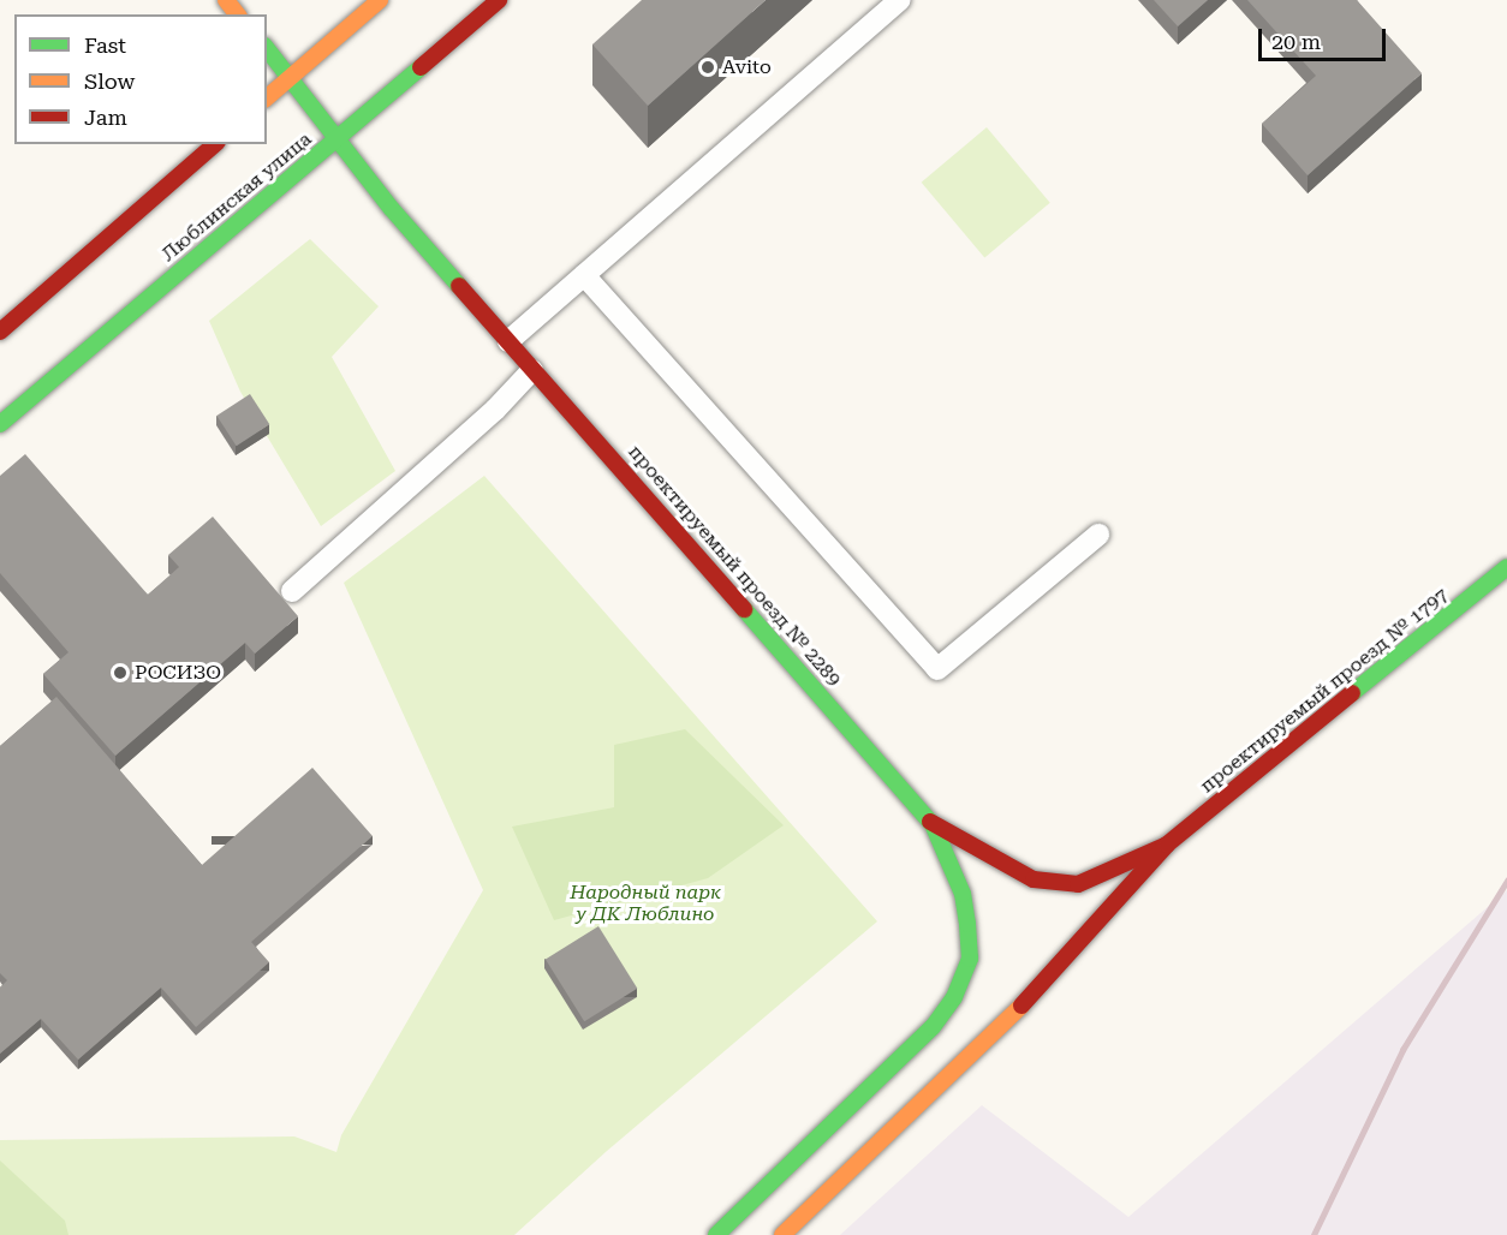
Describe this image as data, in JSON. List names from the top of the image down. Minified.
{"streets":{"main road":["Люблинская улица","проектируемый проезд № 2289","проектируемый проезд № 1797"]},"crossings":[["Люблинская улица","проектируемый проезд № 2289"],["проектируемый проезд № 2289","проектируемый проезд № 1797"]],"parks":["Народный парк у ДК Люблино"],"places":["Avito","РОСИЗО"],"legend":["Fast","Slow","Jam"],"scale_bar":"20 m"}
